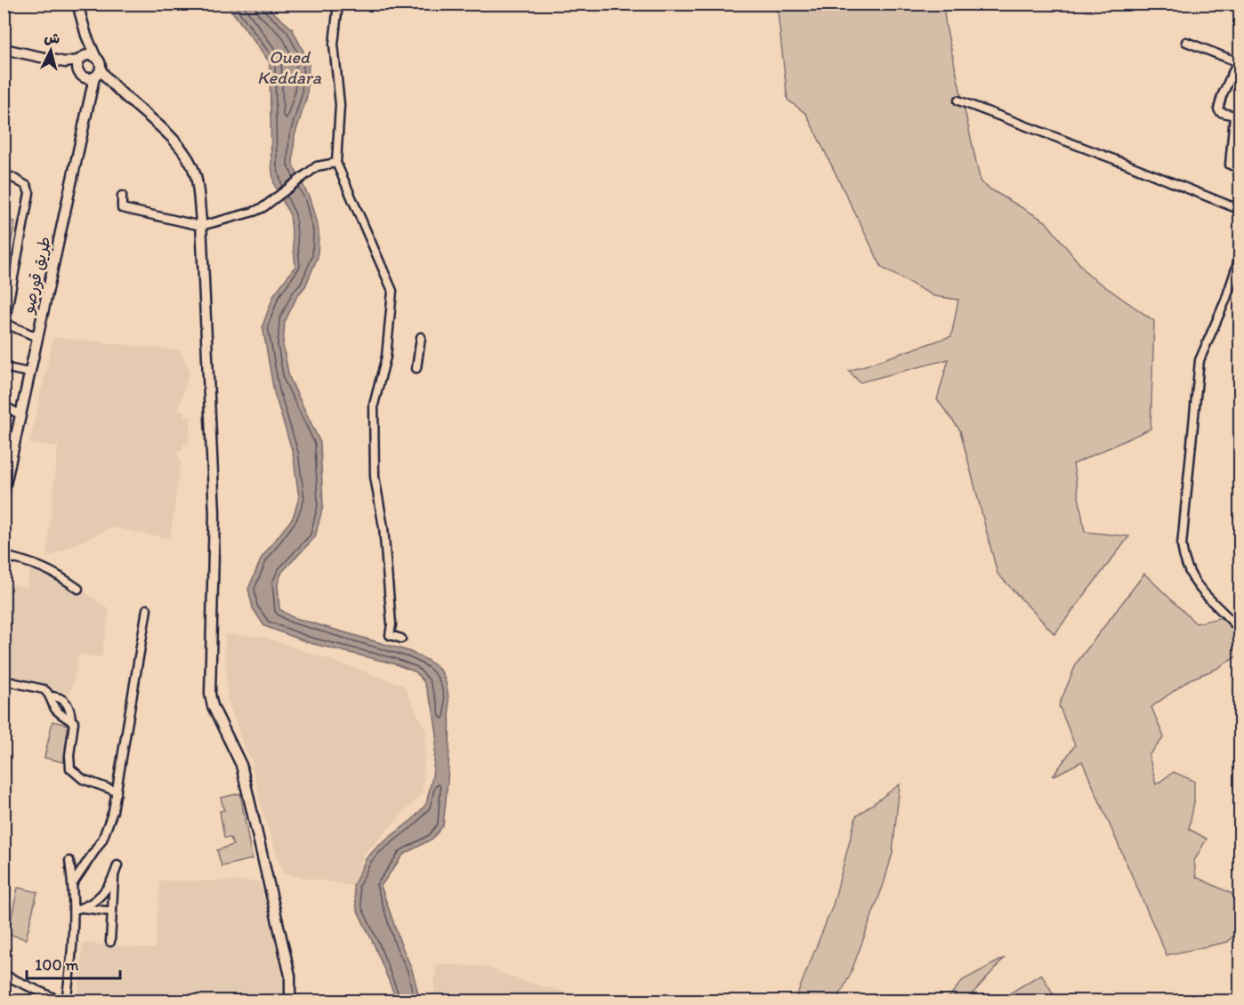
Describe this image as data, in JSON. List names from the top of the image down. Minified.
{"streets":{"main road":["طريق قورصو"]},"water":["Oued Keddara"],"scale_bar":"100 m","north":"top"}
